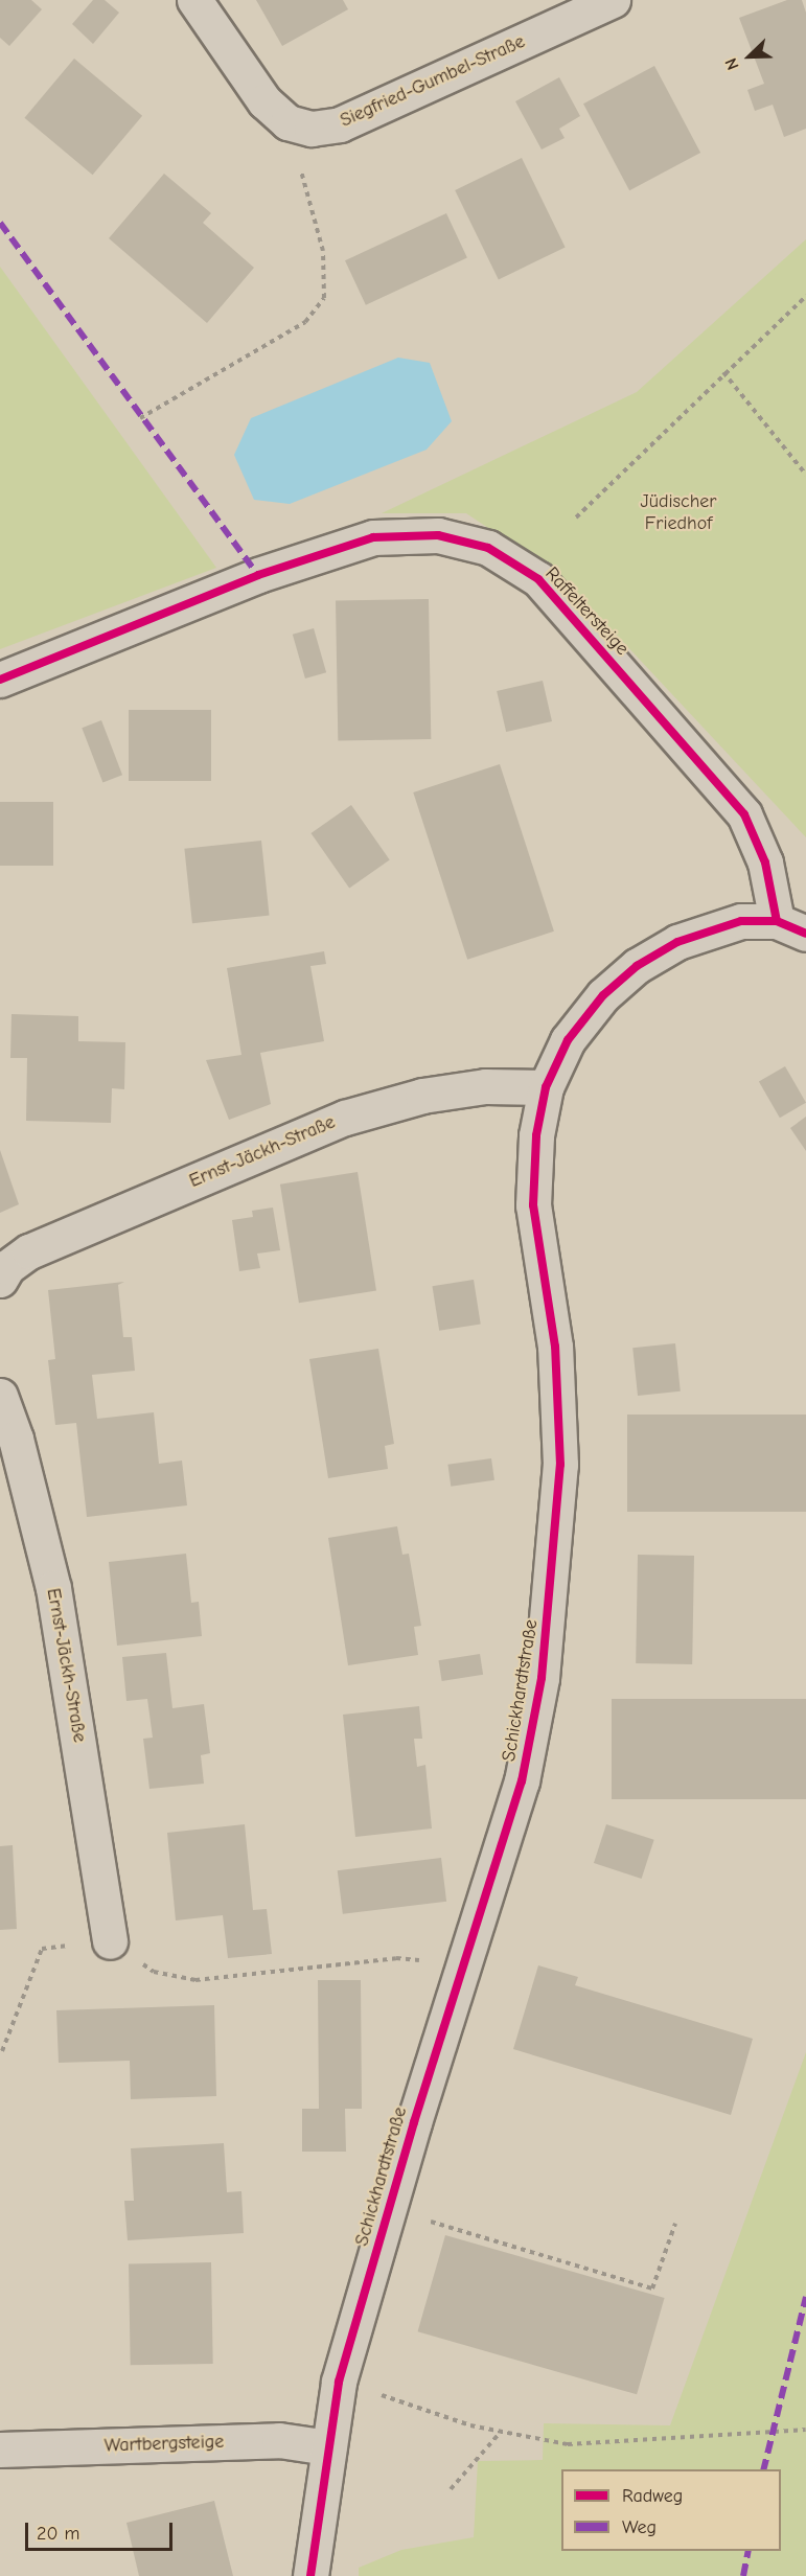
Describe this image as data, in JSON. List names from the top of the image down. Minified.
{"streets":{"street":["Siegfried-Gumbel-Straße","Raffeltersteige","Ernst-Jäckh-Straße","Schickhardtstraße","Wartbergsteige"]},"crossings":[["Raffeltersteige","Schickhardtstraße"],["Ernst-Jäckh-Straße","Schickhardtstraße"],["Schickhardtstraße","Wartbergsteige"]],"parks":["Jüdischer Friedhof"],"legend":["Radweg","Weg"],"scale_bar":"20 m","north":"bottom left"}
